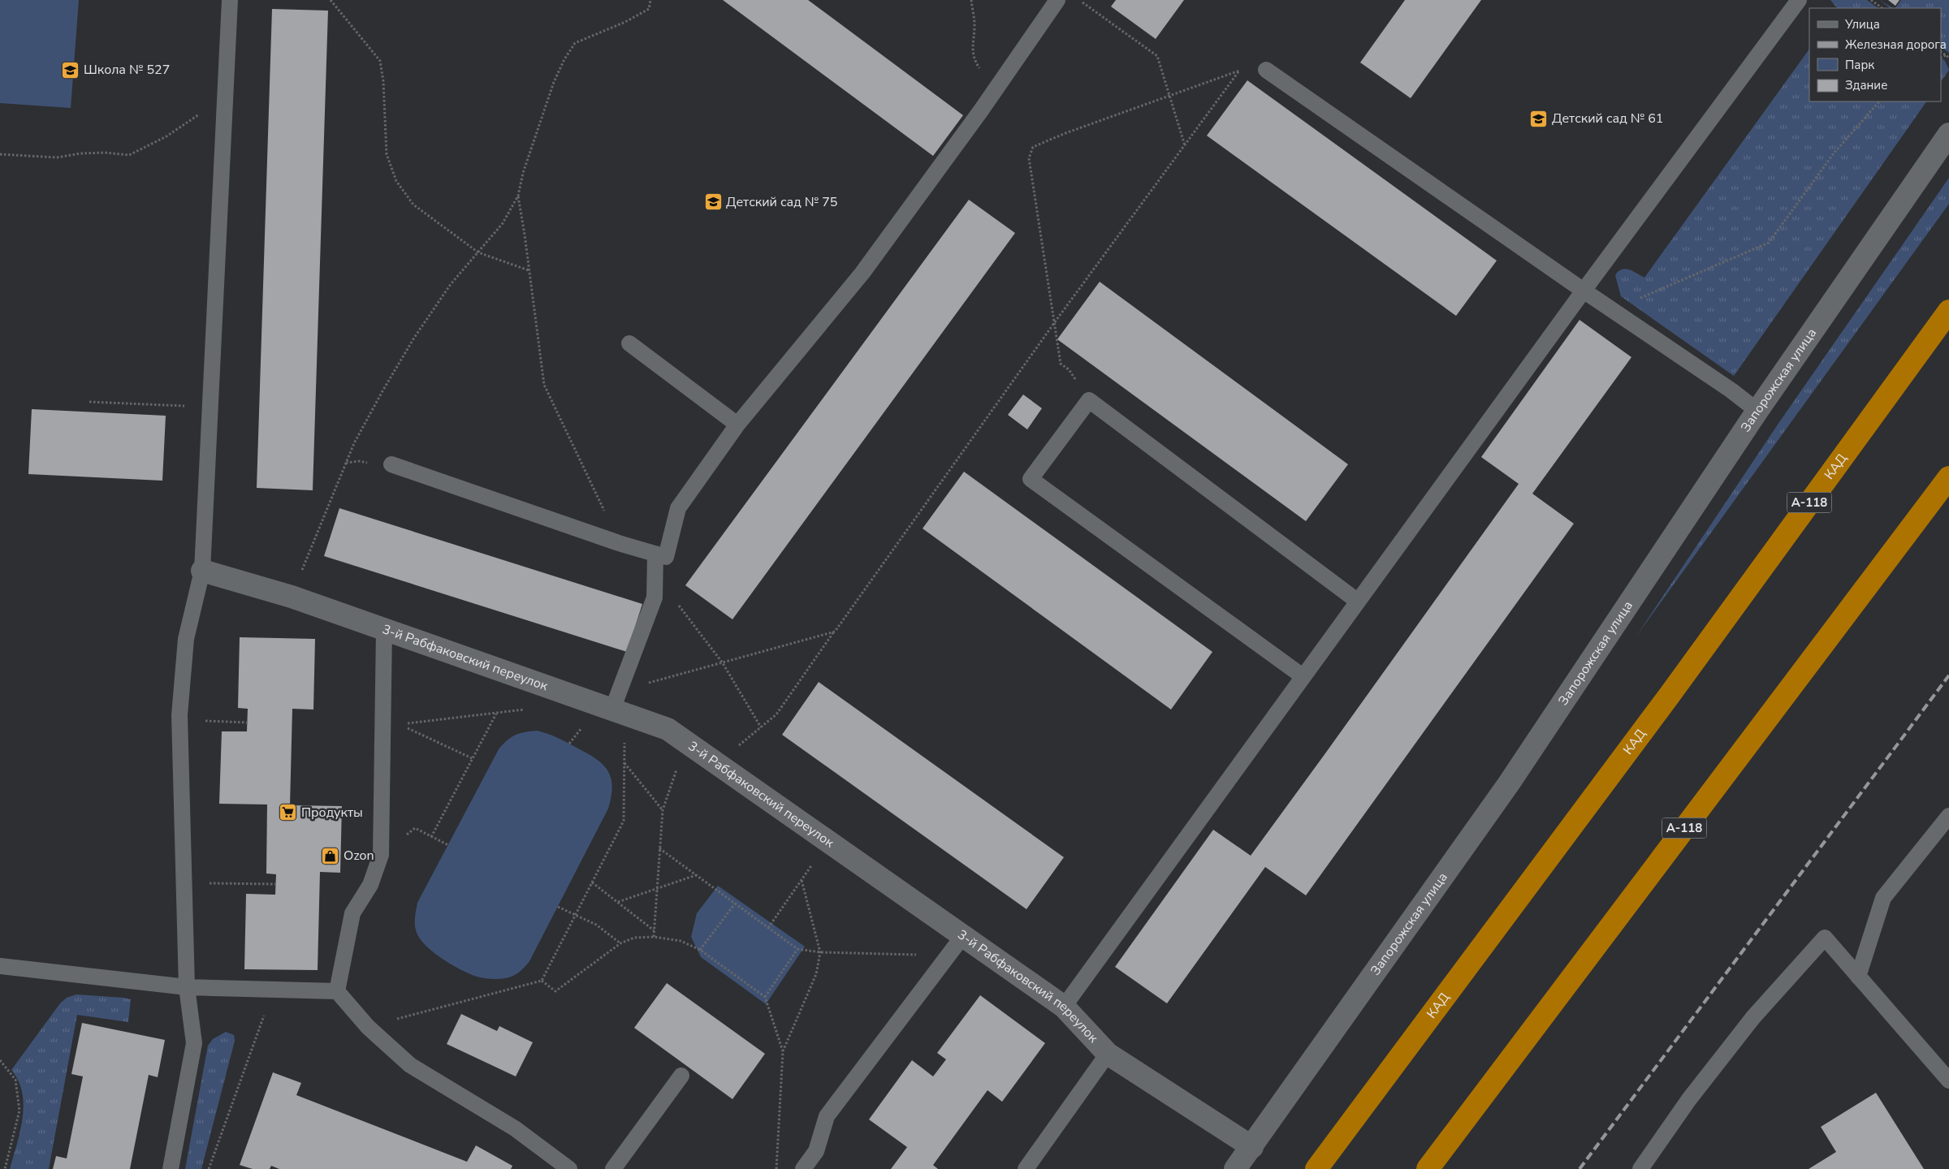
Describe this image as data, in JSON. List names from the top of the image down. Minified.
{"streets":{"highway":["КАД","А-118"],"street":["Запорожская улица","3-й Рабфаковский переулок"]},"crossings":[["Запорожская улица","3-й Рабфаковский переулок"]],"places":{"school or university":["Школа № 527","Детский сад № 61","Детский сад № 75"],"supermarket":["Продукты"],"shop":["Ozon"]},"legend":["Улица","Железная дорога","Парк","Здание"]}
